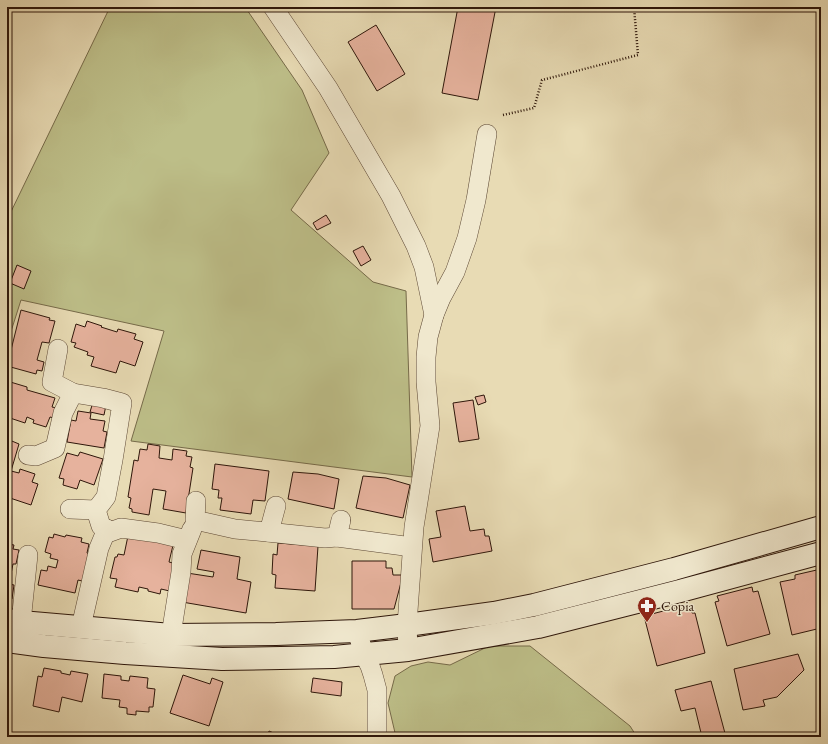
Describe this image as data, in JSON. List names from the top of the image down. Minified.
{"places":{"pharmacy":["Copia"]}}
